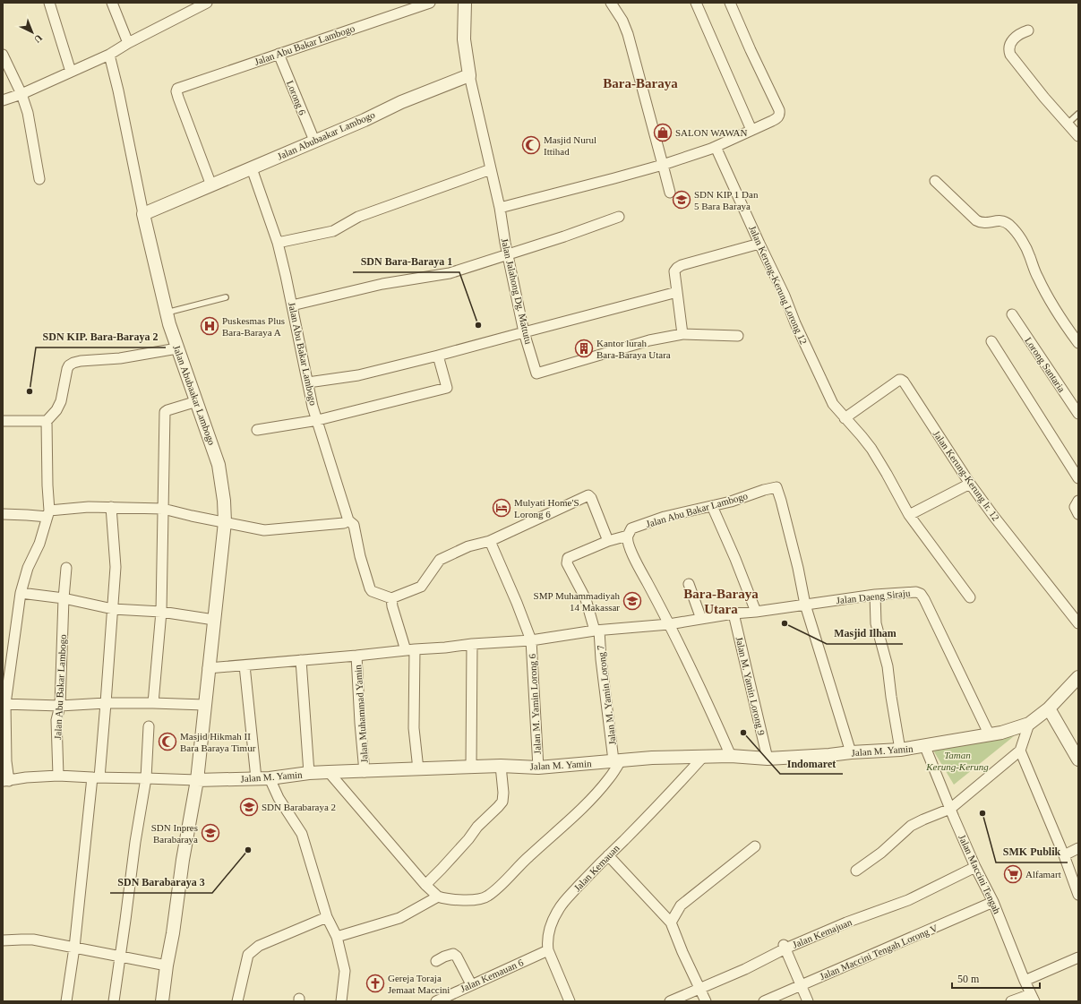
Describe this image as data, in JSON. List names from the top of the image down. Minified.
{"streets":{"street":["Jalan Abu Bakar Lambogo","Lorong 6","Jalan Abubaakar Lambogo","Jalan Kerung-Kerung Lorong 12","Jalan Jalahong Dg. Mattutu","Lorong Santaria","Jalan Kerung-Kerung lr. 12","Jalan Daeng Siraju","Jalan M. Yamin Lorong 9","Jalan M. Yamin Lorong 7","Jalan M. Yamin Lorong 6","Jalan Muhammad Yamin","Jalan M. Yamin","Jalan Kemauan","Jalan Maccini Tengah","Jalan Kemajuan","Jalan Maccini Tengah Lorong V","Jalan Kemauan 6"]},"crossings":[["Jalan Abu Bakar Lambogo","Lorong 6"],["Jalan Abu Bakar Lambogo","Jalan Abubaakar Lambogo"],["Jalan Abu Bakar Lambogo","Jalan Daeng Siraju"],["Lorong 6","Jalan Abubaakar Lambogo"],["Jalan Abubaakar Lambogo","Jalan Jalahong Dg. Mattutu"],["Jalan Abubaakar Lambogo","Jalan Daeng Siraju"],["Jalan Abubaakar Lambogo","Jalan M. Yamin"],["Jalan Kerung-Kerung Lorong 12","Jalan Kerung-Kerung lr. 12"],["Jalan Daeng Siraju","Jalan M. Yamin Lorong 9"],["Jalan Daeng Siraju","Jalan M. Yamin Lorong 7"],["Jalan Daeng Siraju","Jalan M. Yamin Lorong 6"],["Jalan Daeng Siraju","Jalan Muhammad Yamin"],["Jalan M. Yamin Lorong 9","Jalan M. Yamin"],["Jalan M. Yamin Lorong 7","Jalan M. Yamin"],["Jalan M. Yamin Lorong 6","Jalan M. Yamin"],["Jalan Muhammad Yamin","Jalan M. Yamin"],["Jalan M. Yamin","Jalan Kemauan"],["Jalan M. Yamin","Jalan Maccini Tengah"],["Jalan Kemauan","Jalan Kemauan 6"],["Jalan Maccini Tengah","Jalan Kemajuan"],["Jalan Maccini Tengah","Jalan Maccini Tengah Lorong V"]],"districts":["Bara-Baraya","Bara-Baraya Utara"],"parks":["Taman Kerung-Kerung"],"places":{"shop":["SALON WAWAN"],"mosque":["Masjid Nurul Ittihad","Masjid Hikmah II Bara Baraya Timur"],"school or university":["SDN KIP 1 Dan 5 Bara Baraya","SMP Muhammadiyah 14 Makassar","SDN Barabaraya 2","SDN Inpres Barabaraya"],"other":["SDN Bara-Baraya 1","SDN KIP. Bara-Baraya 2","Masjid Ilham","Indomaret","SMK Publik","SDN Barabaraya 3"],"hospital":["Puskesmas Plus Bara-Baraya A"],"building":["Kantor lurah Bara-Baraya Utara"],"hotel":["Mulyati Home'S Lorong 6"],"supermarket":["Alfamart"],"church":["Gereja Toraja Jemaat Maccini"]},"scale_bar":"50 m","north":"bottom right"}
